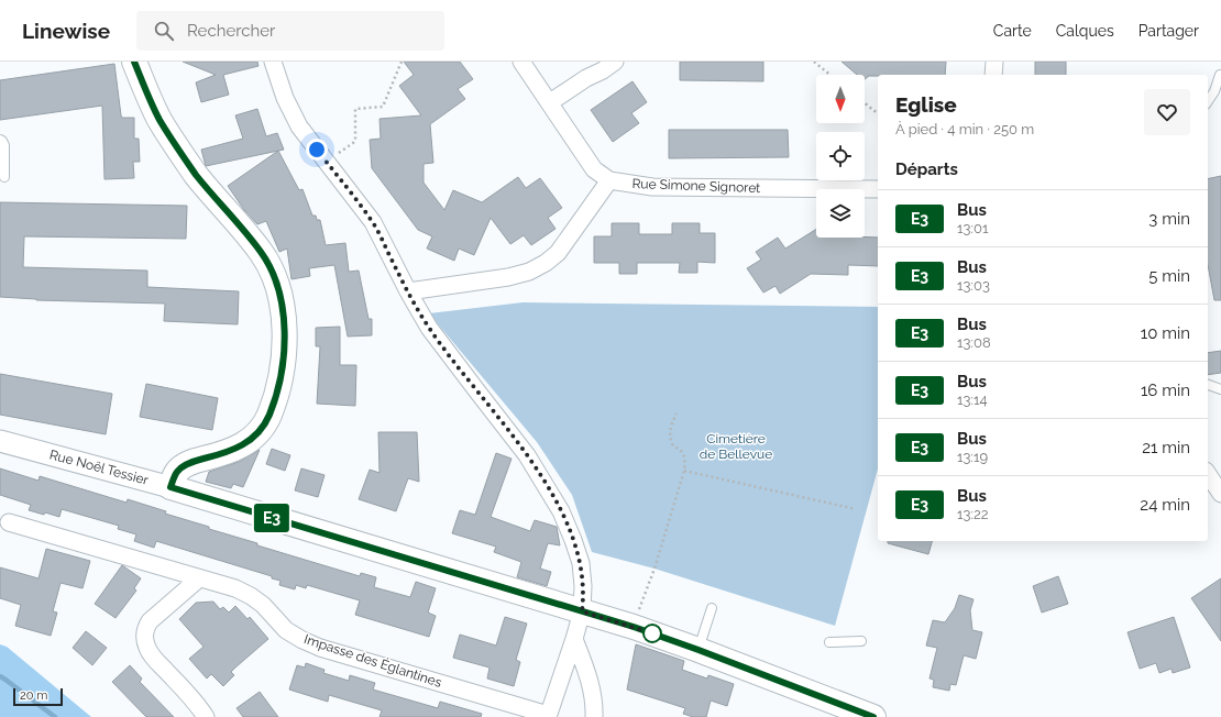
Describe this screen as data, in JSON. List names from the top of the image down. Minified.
{"streets":{"main road":["Rue Noël Tessier"],"street":["Rue Simone Signoret","Impasse des Églantines"]},"parks":["Cimetière de Bellevue"],"lines":["bus line E3"],"scale_bar":"20 m","north":"bottom","page":{"header":"Linewise","search":"Rechercher","nav":["Carte","Calques","Partager"],"on_map":"E3","heading":[["Eglise","À pied · 4 min · 250 m"],"Départs"],"list":[{"mark":"E3","name":"Bus","note":"13:01","value":"3 min"},{"mark":"E3","name":"Bus","note":"13:03","value":"5 min"},{"mark":"E3","name":"Bus","note":"13:08","value":"10 min"},{"mark":"E3","name":"Bus","note":"13:14","value":"16 min"},{"mark":"E3","name":"Bus","note":"13:19","value":"21 min"},{"mark":"E3","name":"Bus","note":"13:22","value":"24 min"}],"scale":"20 m"}}
